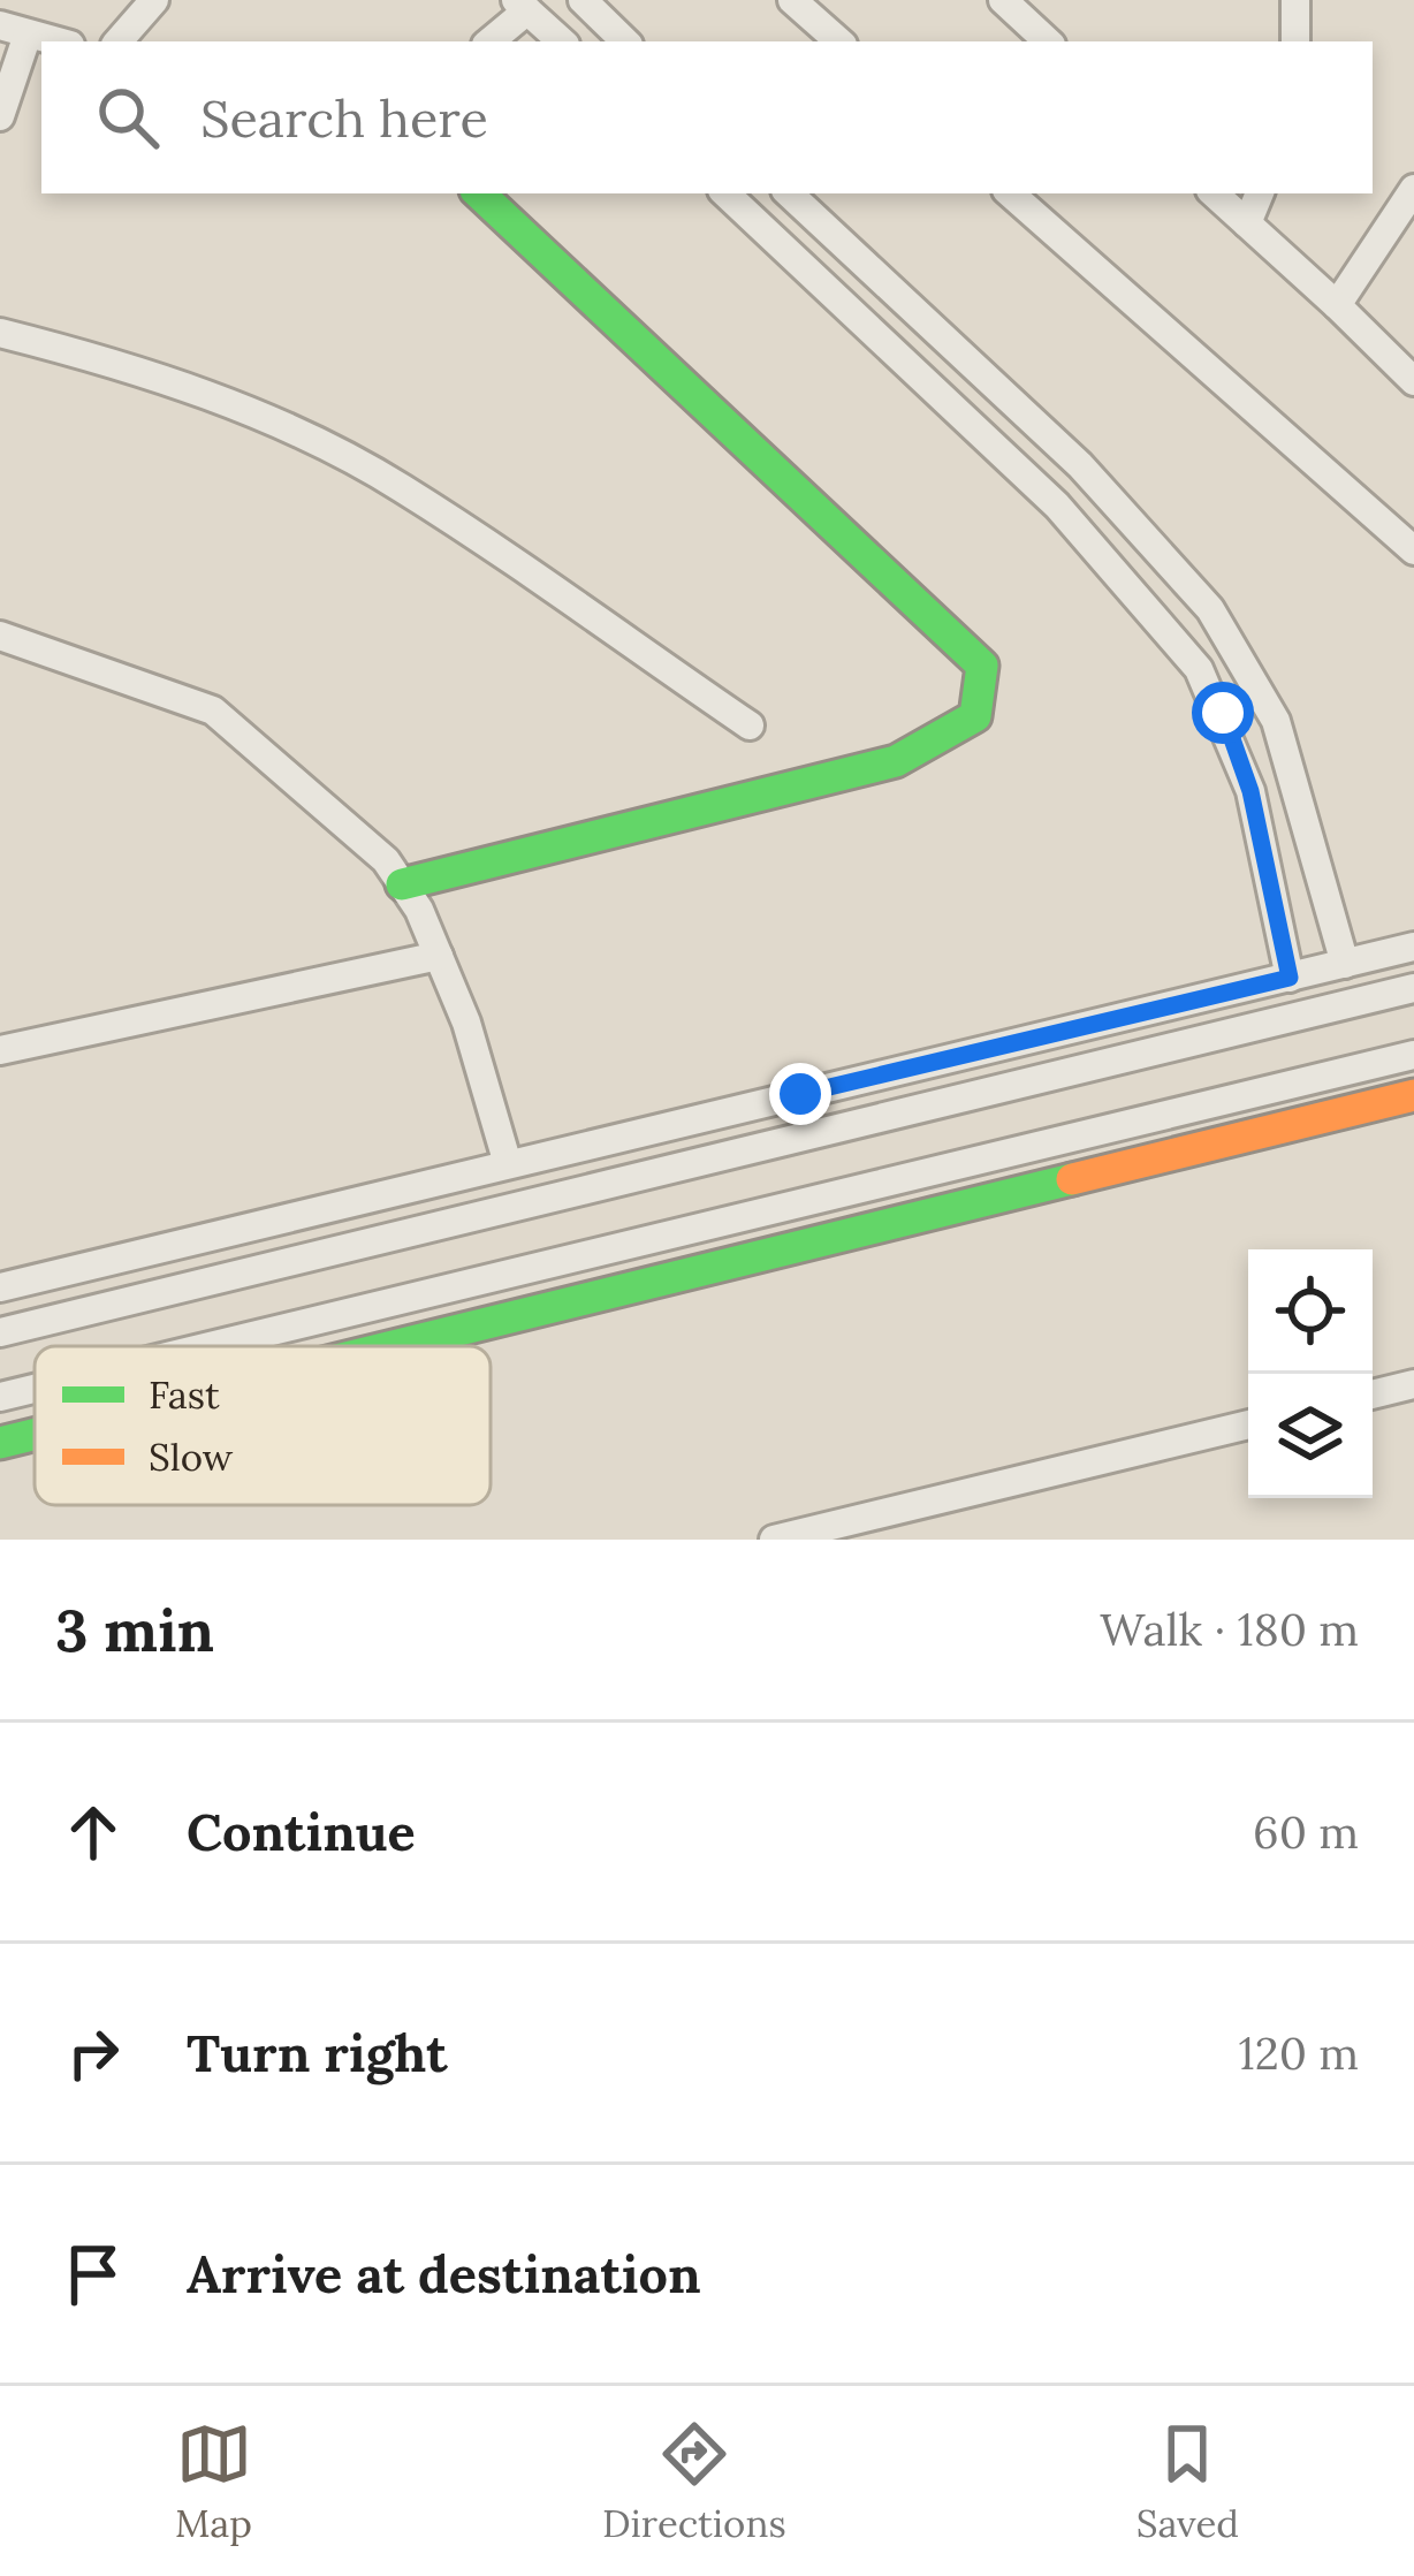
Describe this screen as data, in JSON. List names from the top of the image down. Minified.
{"legend":["Fast","Slow"],"page":{"search":"Search here","heading":["3 min","Walk · 180 m"],"list":[["Continue","60 m"],["Turn right","120 m"],"Arrive at destination"],"nav":["Map","Directions","Saved"]}}
